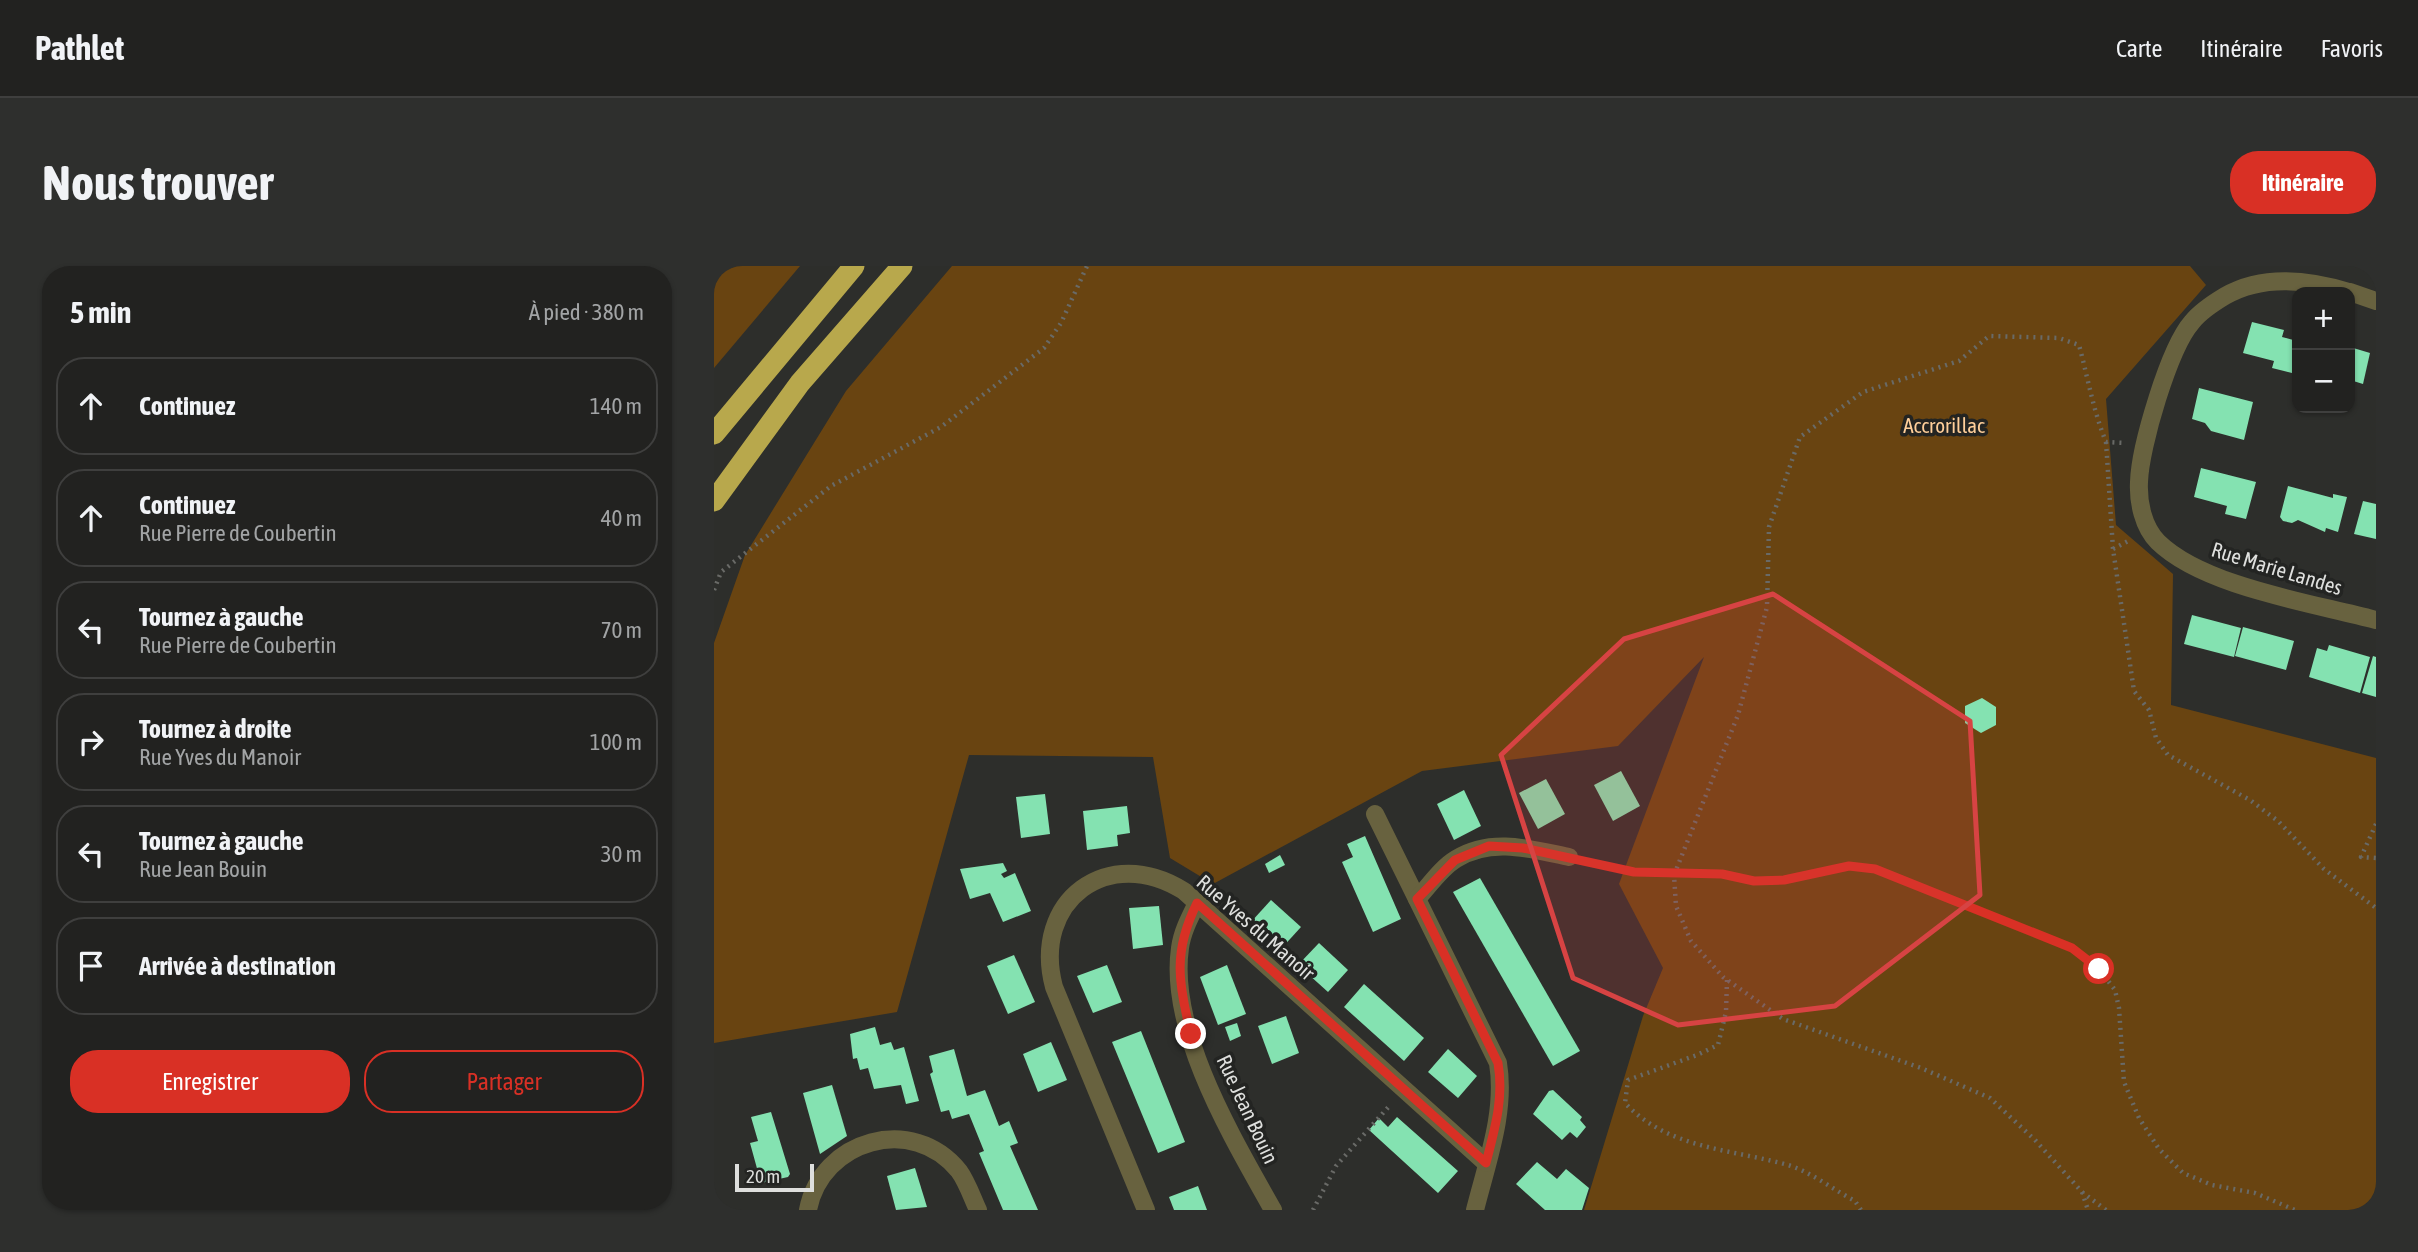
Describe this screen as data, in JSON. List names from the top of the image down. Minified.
{"streets":{"street":["Rue Marie Landes","Rue Yves du Manoir","Rue Jean Bouin"]},"crossings":[["Rue Yves du Manoir","Rue Jean Bouin"]],"parks":["Accrorillac"],"scale_bar":"20 m","page":{"header":"Pathlet","nav":["Carte","Itinéraire","Favoris"],"buttons":["Itinéraire",["Enregistrer","Partager"]],"title":"Nous trouver","heading":["5 min","À pied · 380 m"],"map_buttons":["+","−"],"list":[["Continuez","140 m"],["Continuez","Rue Pierre de Coubertin","40 m"],["Tournez à gauche","Rue Pierre de Coubertin","70 m"],["Tournez à droite","Rue Yves du Manoir","100 m"],["Tournez à gauche","Rue Jean Bouin","30 m"],"Arrivée à destination"],"scale":"20 m"}}
